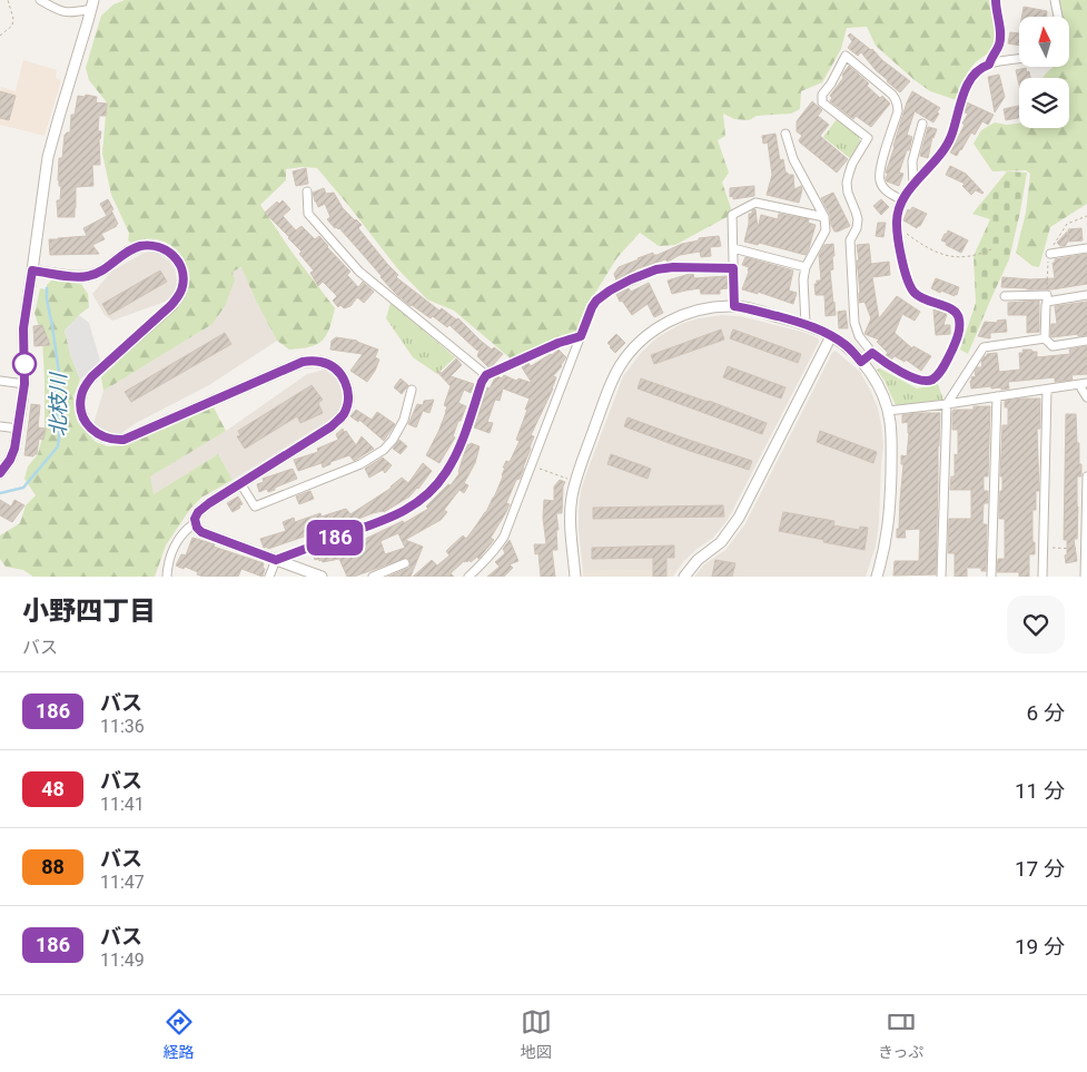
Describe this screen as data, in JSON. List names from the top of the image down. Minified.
{"water":["北枝川"],"lines":["bus line 186"],"north":"top","page":{"on_map":"186","heading":["小野四丁目","バス"],"list":[{"mark":"186","name":"バス","note":"11:36","value":"6 分"},{"mark":"48","name":"バス","note":"11:41","value":"11 分"},{"mark":"88","name":"バス","note":"11:47","value":"17 分"},{"mark":"186","name":"バス","note":"11:49","value":"19 分"}],"tabs":["経路","地図","きっぷ"]}}
